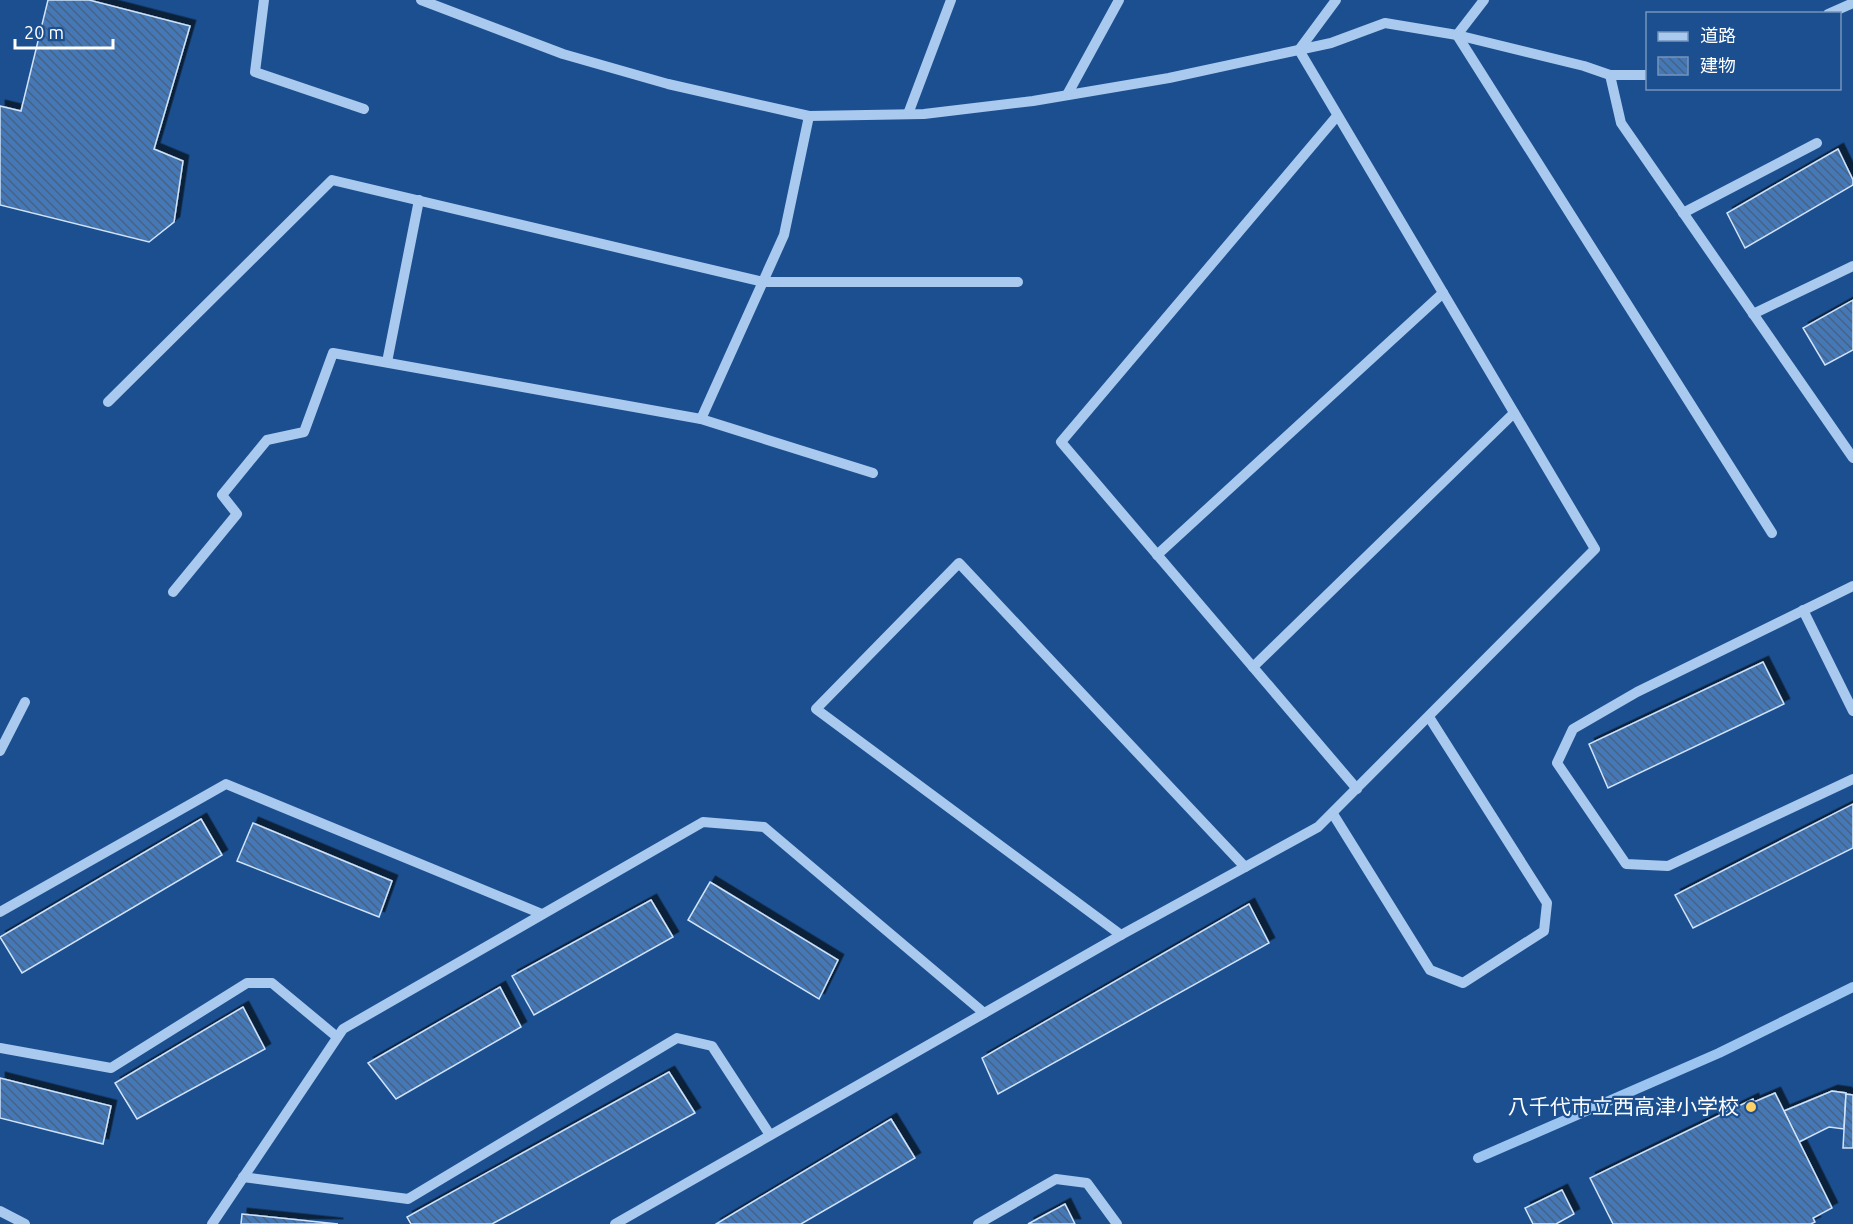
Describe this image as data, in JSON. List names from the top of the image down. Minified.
{"places":["八千代市立西高津小学校"],"legend":["道路","建物"],"scale_bar":"20 m"}
